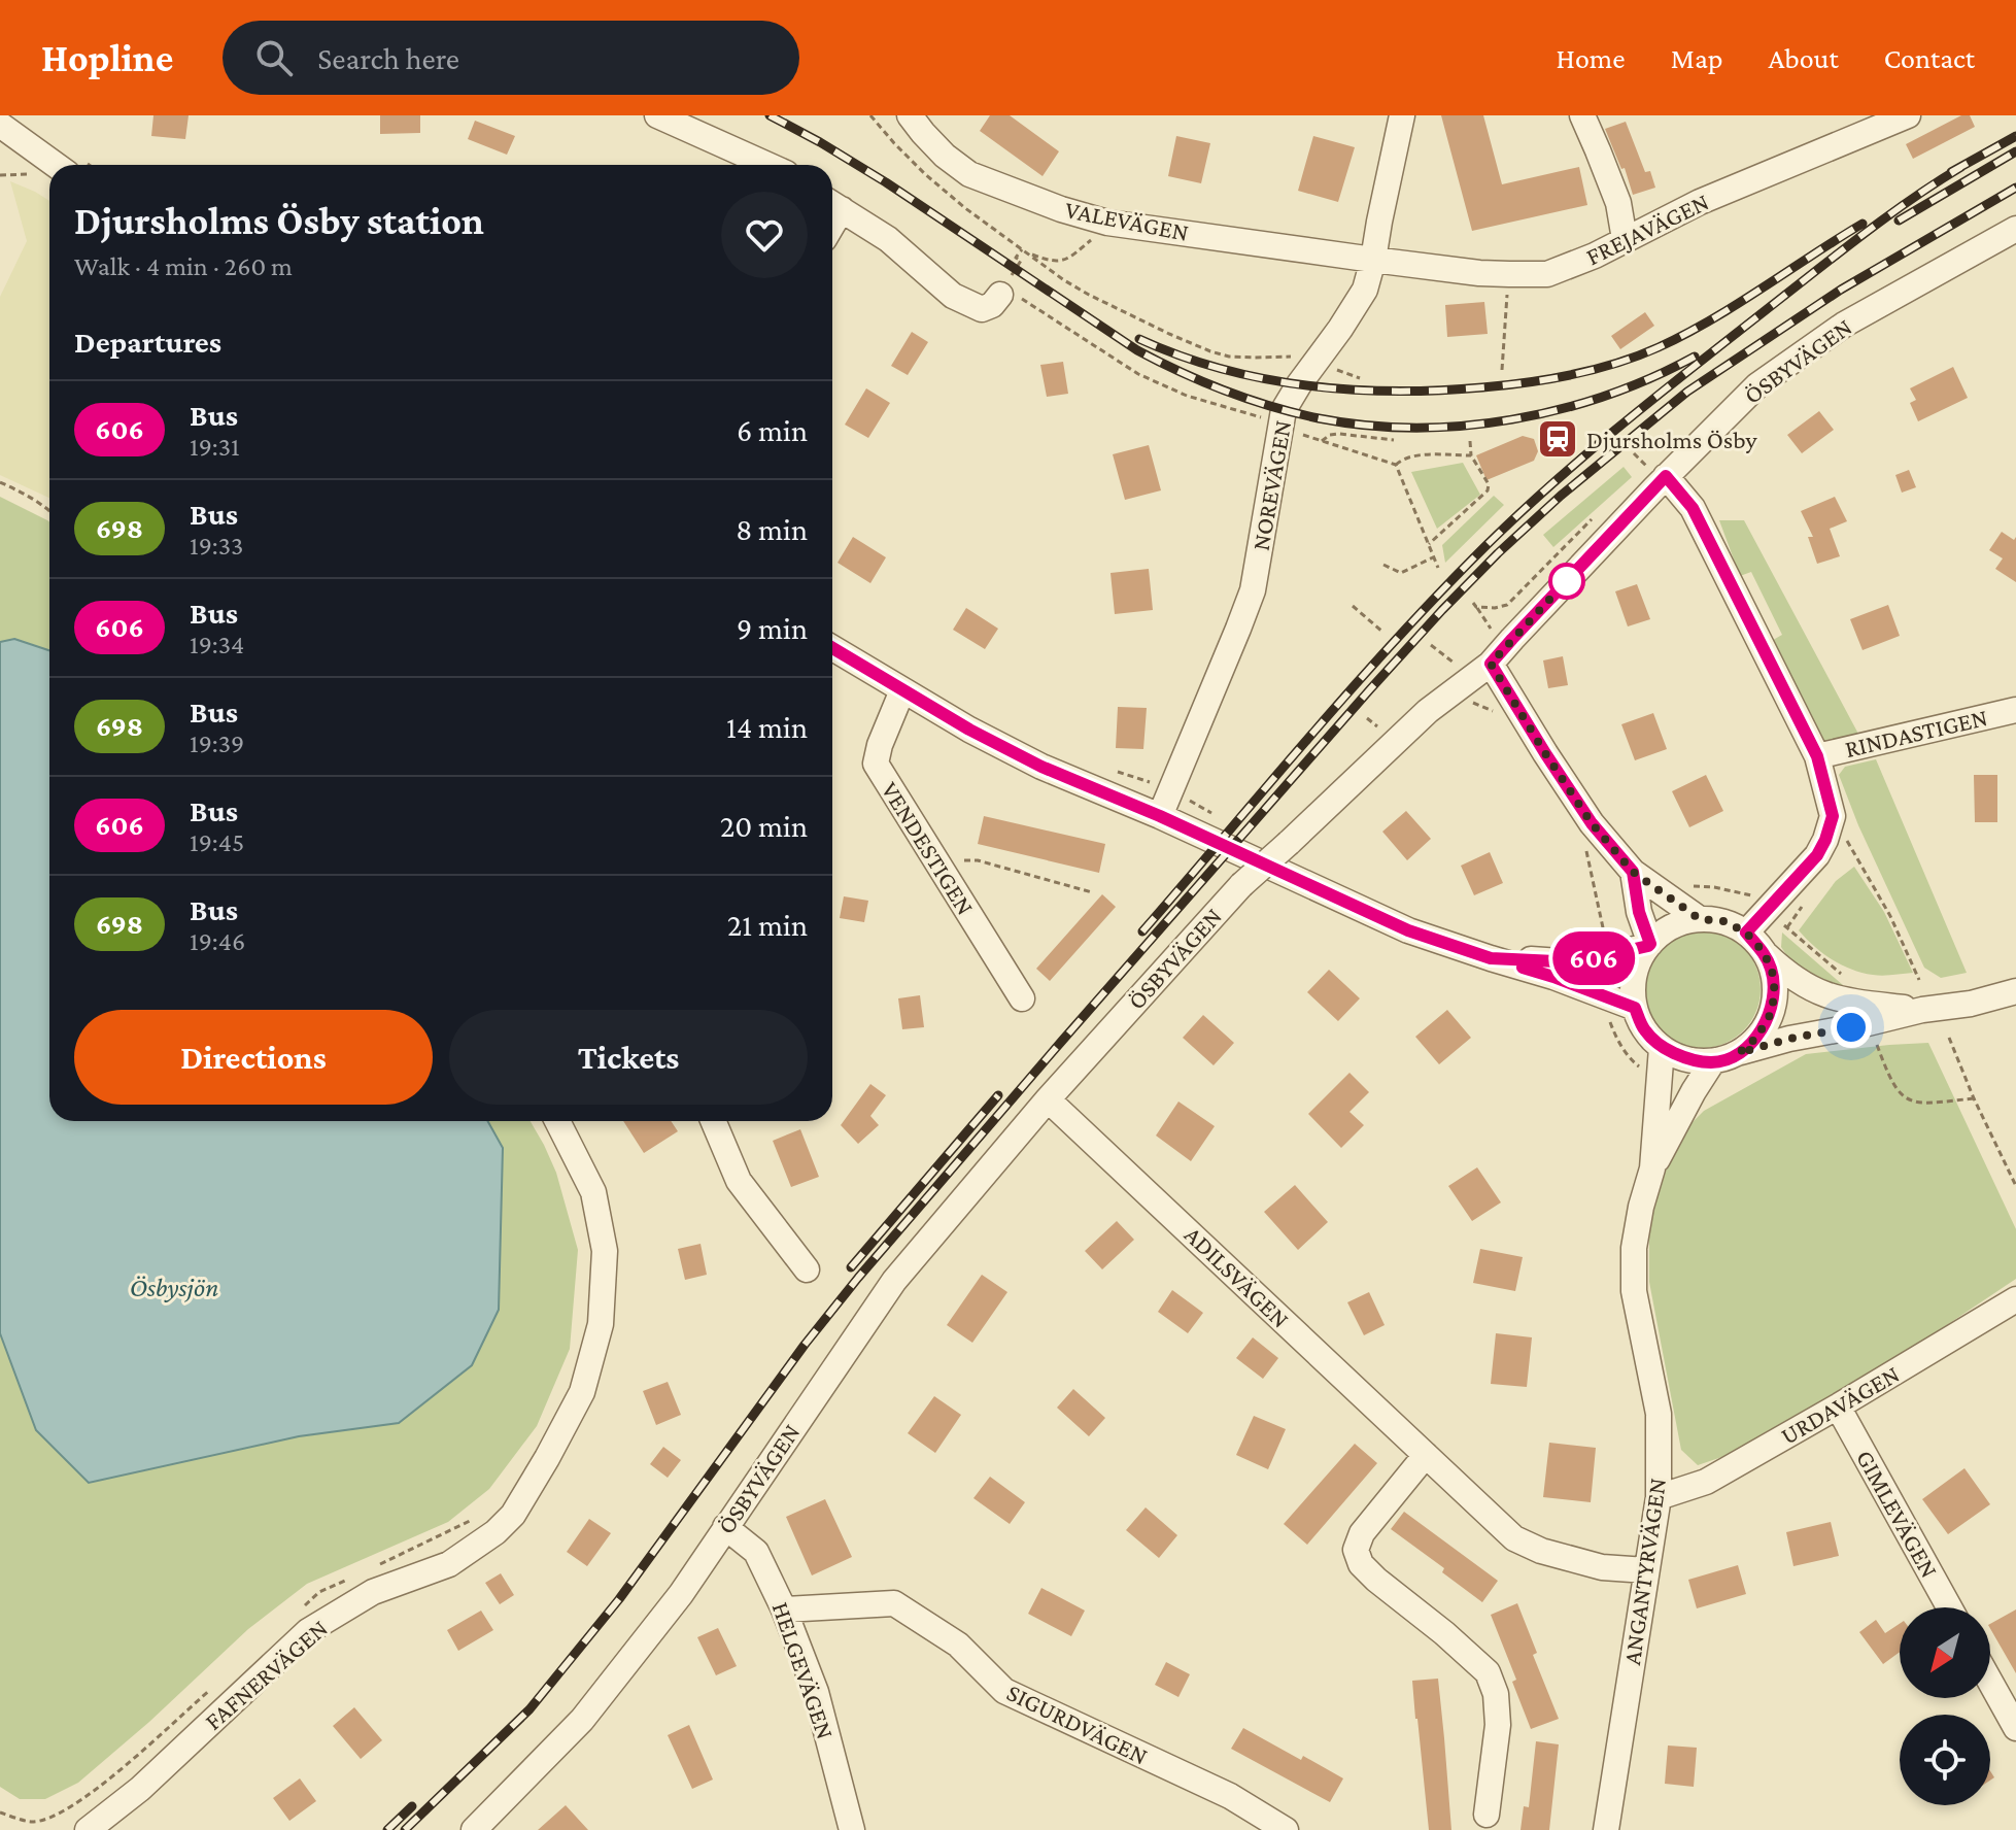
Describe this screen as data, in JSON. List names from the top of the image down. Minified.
{"streets":{"street":["VALEVÄGEN","FREJAVÄGEN","ÖSBYVÄGEN","NOREVÄGEN","RINDASTIGEN","VENDESTIGEN","ADILSVÄGEN","URDAVÄGEN","GIMLEVÄGEN","ANGANTYRVÄGEN","HELGEVÄGEN","FAFNERVÄGEN","SIGURDVÄGEN"]},"crossings":[["VALEVÄGEN","FREJAVÄGEN"],["VALEVÄGEN","NOREVÄGEN"],["FREJAVÄGEN","NOREVÄGEN"],["ÖSBYVÄGEN","ADILSVÄGEN"],["ÖSBYVÄGEN","HELGEVÄGEN"],["ADILSVÄGEN","ANGANTYRVÄGEN"],["URDAVÄGEN","GIMLEVÄGEN"],["URDAVÄGEN","ANGANTYRVÄGEN"],["HELGEVÄGEN","SIGURDVÄGEN"]],"water":["Ösbysjön"],"places":{"station":["Djursholms Ösby"]},"lines":["bus line 606"],"north":"bottom left","page":{"header":"Hopline","search":"Search here","nav":["Home","Map","About","Contact"],"on_map":"606","heading":[["Djursholms Ösby station","Walk · 4 min · 260 m"],"Departures"],"list":[{"mark":"606","name":"Bus","note":"19:31","value":"6 min"},{"mark":"698","name":"Bus","note":"19:33","value":"8 min"},{"mark":"606","name":"Bus","note":"19:34","value":"9 min"},{"mark":"698","name":"Bus","note":"19:39","value":"14 min"},{"mark":"606","name":"Bus","note":"19:45","value":"20 min"},{"mark":"698","name":"Bus","note":"19:46","value":"21 min"}],"buttons":["Directions","Tickets"]}}
